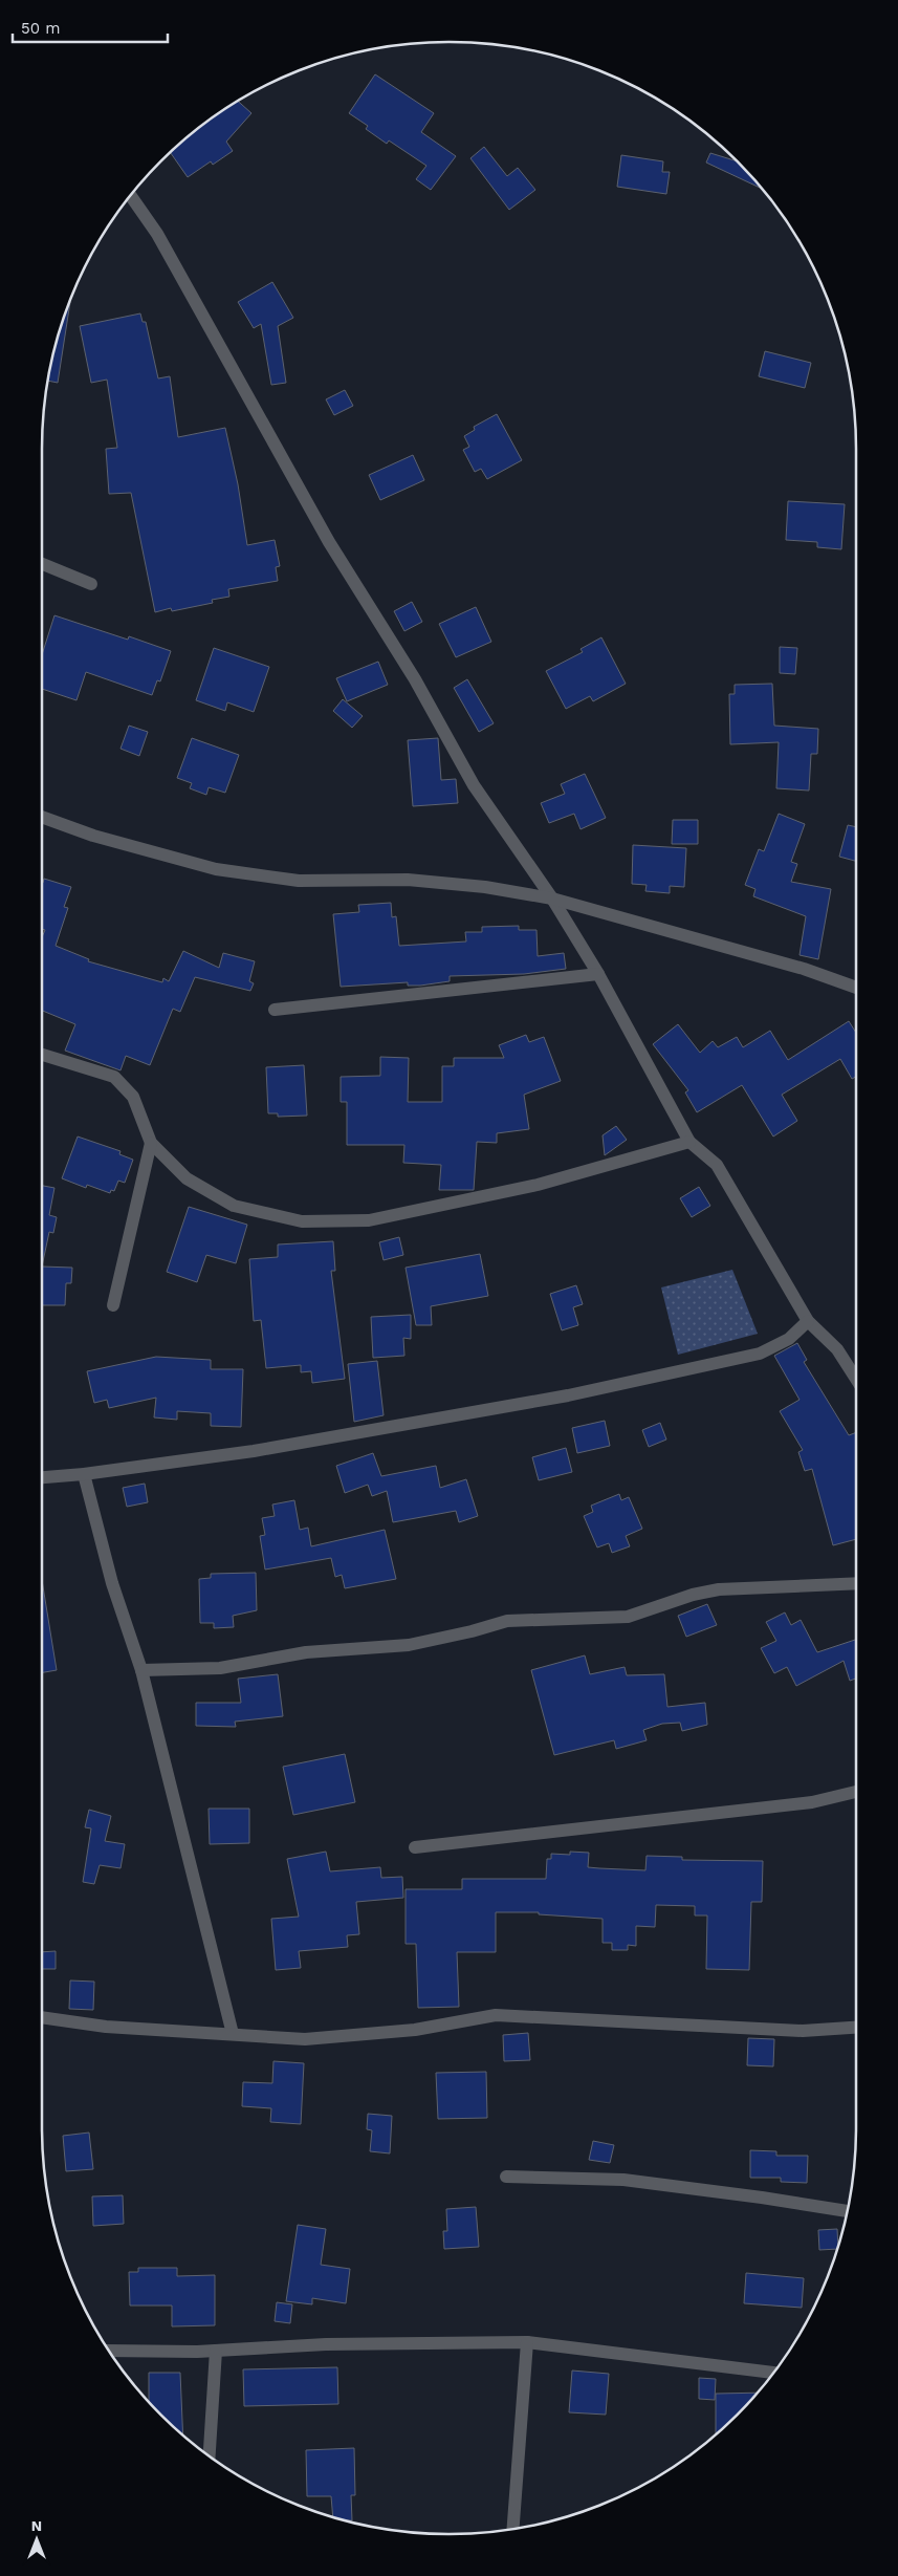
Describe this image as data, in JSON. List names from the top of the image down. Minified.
{"scale_bar":"50 m","north":"top"}
